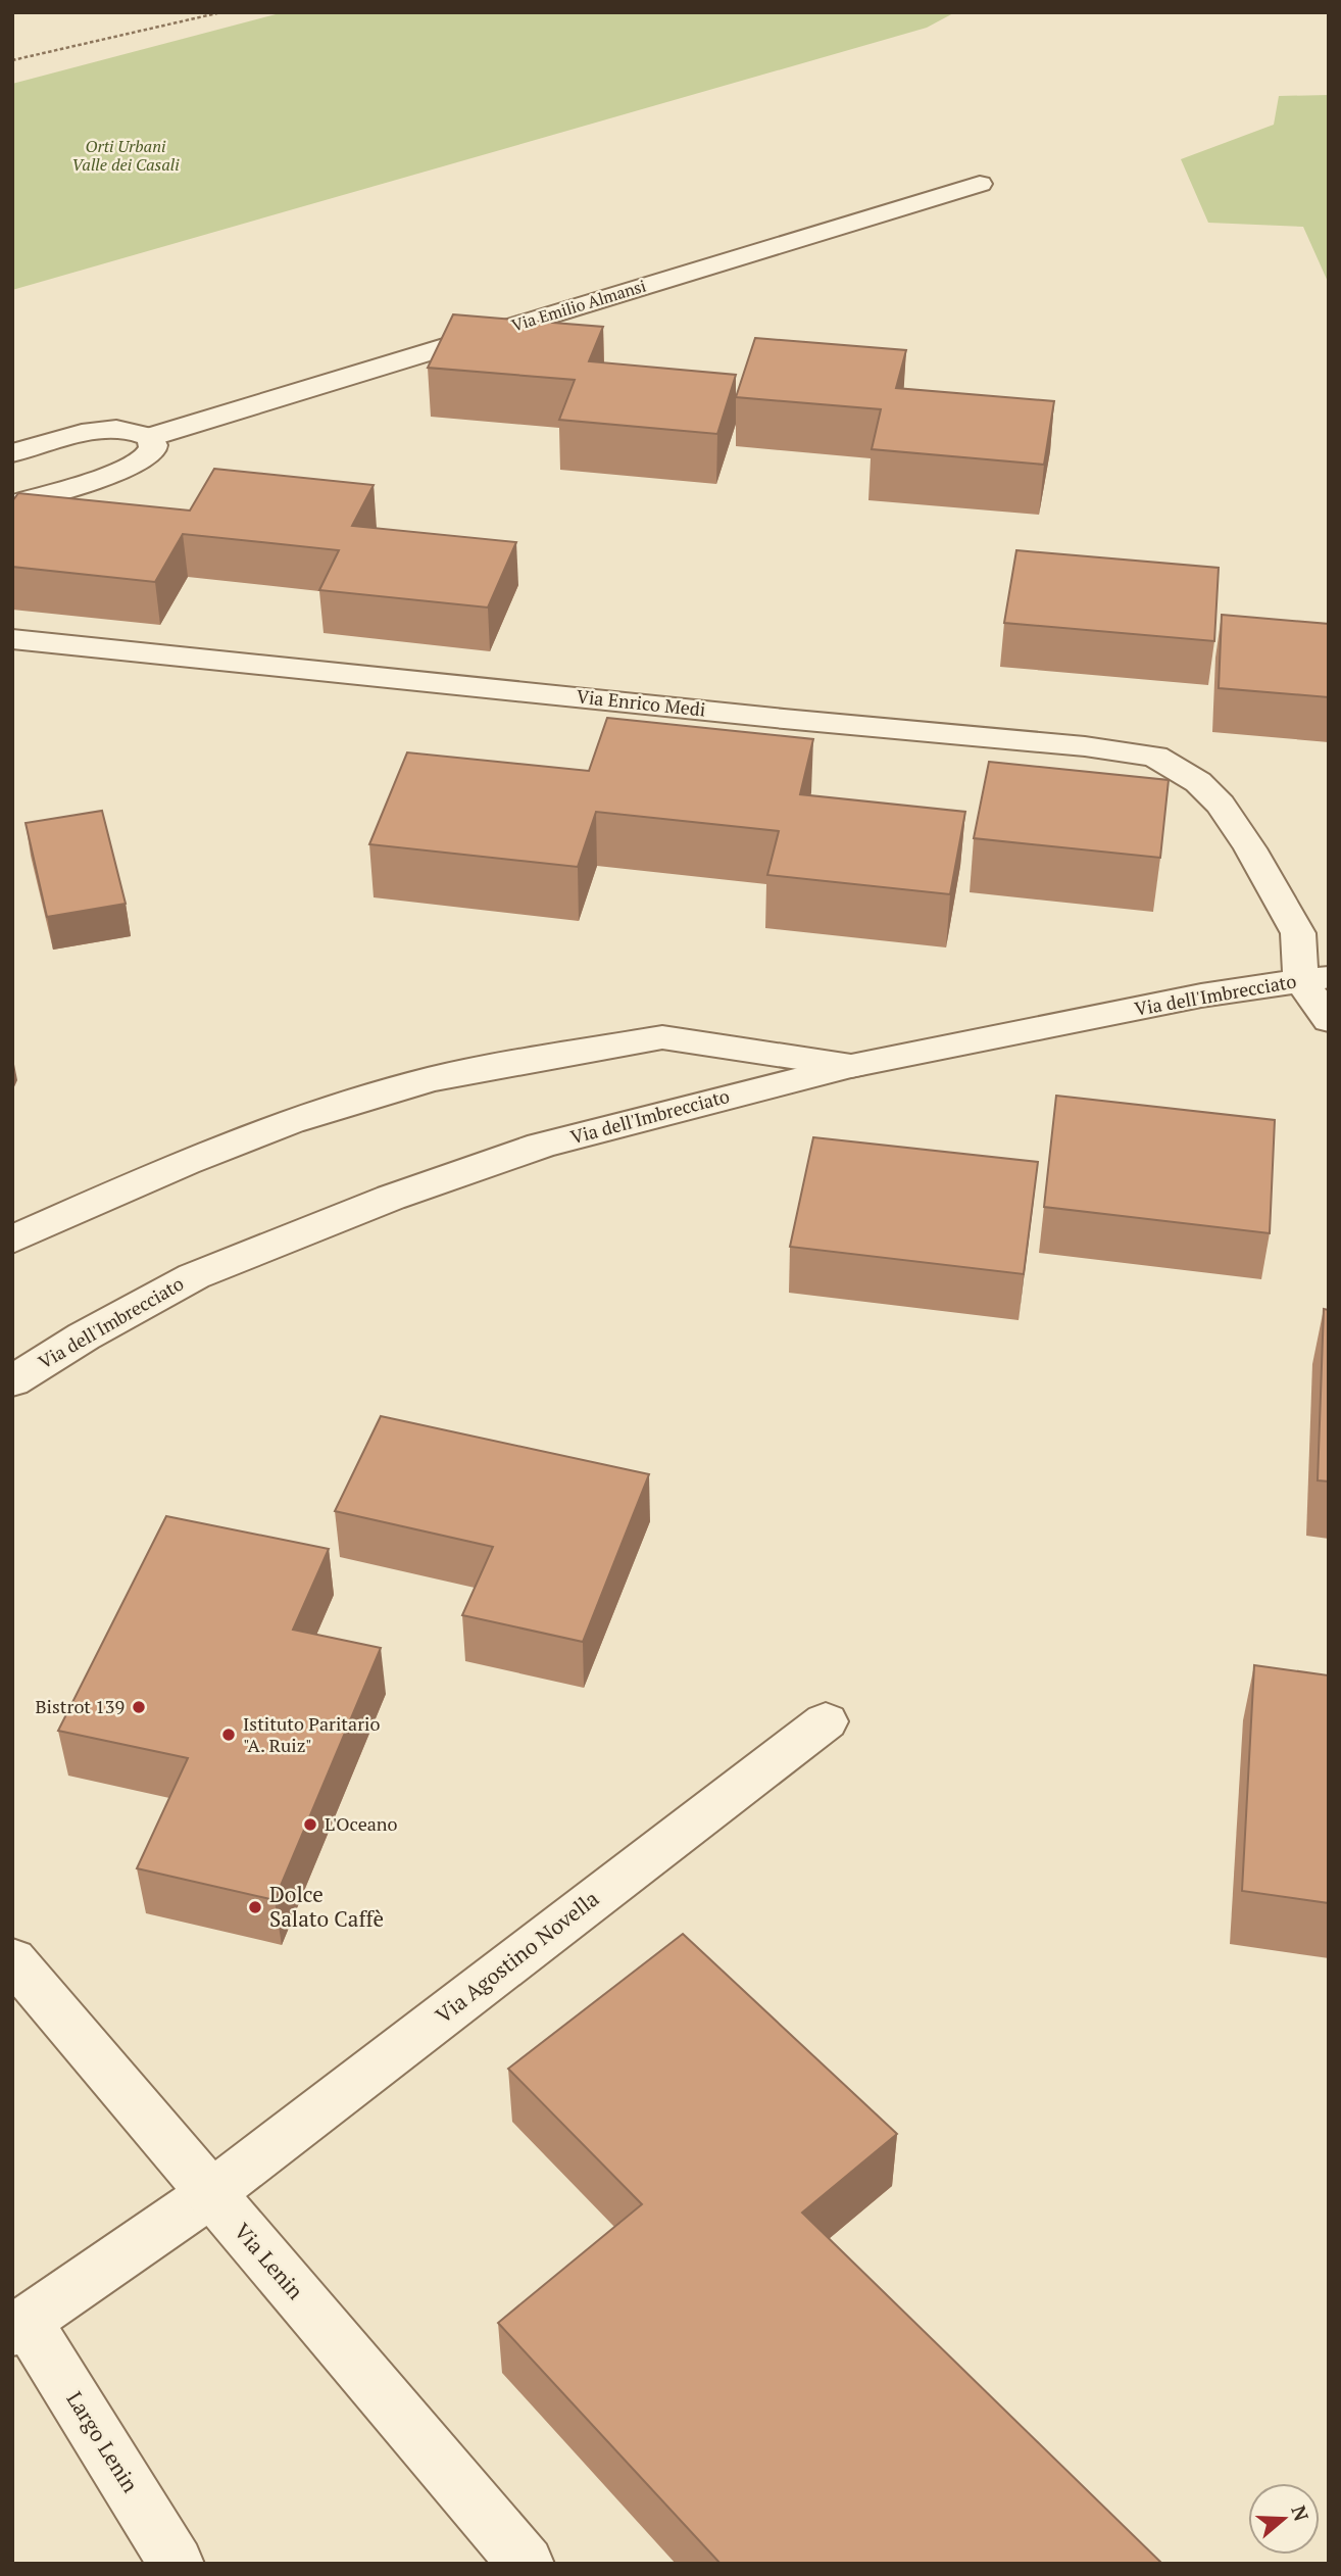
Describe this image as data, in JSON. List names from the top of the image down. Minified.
{"streets":{"street":["Via Emilio Almansi","Via Enrico Medi","Via dell'Imbrecciato","Via Agostino Novella","Via Lenin","Largo Lenin"]},"crossings":[["Via Enrico Medi","Via dell'Imbrecciato"],["Via Agostino Novella","Via Lenin"],["Via Agostino Novella","Largo Lenin"],["Via Lenin","Largo Lenin"]],"parks":["Orti Urbani Valle dei Casali"],"places":["Bistrot 139","Istituto Paritario \"A. Ruiz\"","L'Oceano","Dolce Salato Caffè"],"north":"right"}
